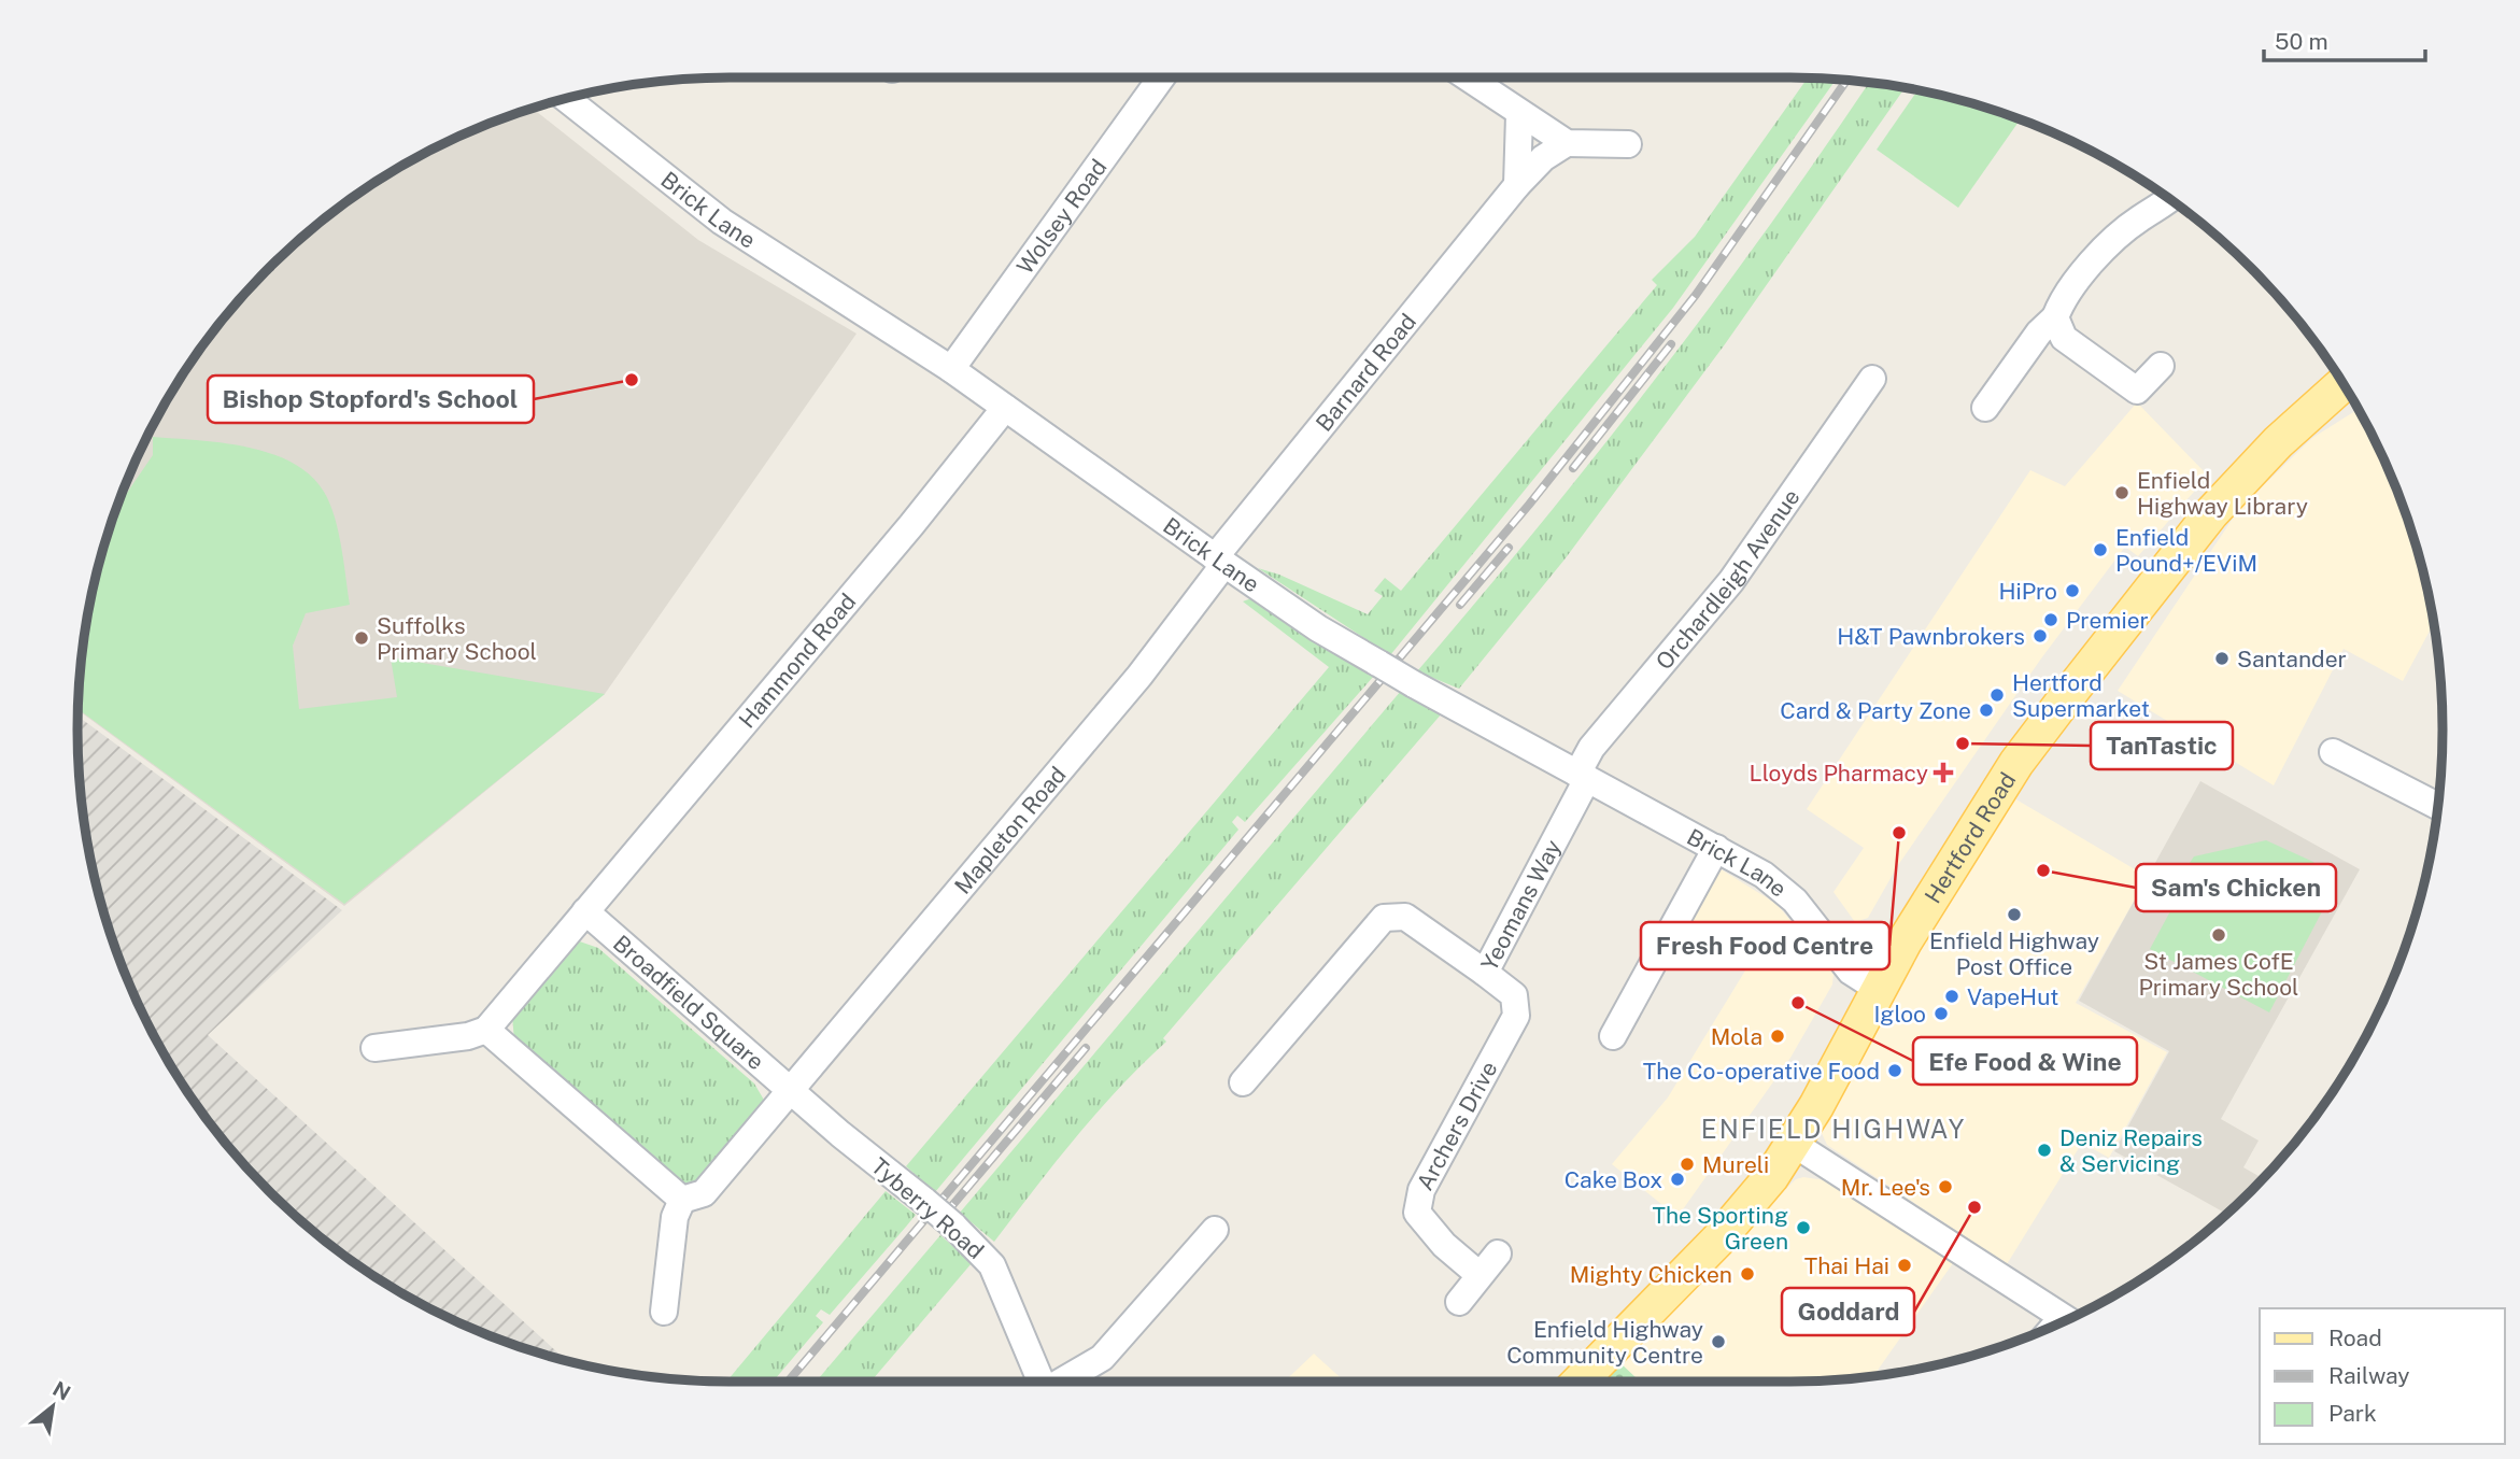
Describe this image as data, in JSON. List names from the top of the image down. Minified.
{"streets":{"main road":["Hertford Road"],"street":["Brick Lane","Wolsey Road","Barnard Road","Orchardleigh Avenue","Hammond Road","Mapleton Road","Yeomans Way","Broadfield Square","Archers Drive","Tyberry Road"]},"crossings":[["Brick Lane","Wolsey Road"],["Brick Lane","Barnard Road"],["Brick Lane","Orchardleigh Avenue"],["Brick Lane","Hammond Road"],["Brick Lane","Mapleton Road"],["Brick Lane","Hertford Road"],["Brick Lane","Yeomans Way"],["Barnard Road","Mapleton Road"],["Orchardleigh Avenue","Yeomans Way"],["Hammond Road","Broadfield Square"],["Mapleton Road","Broadfield Square"],["Mapleton Road","Tyberry Road"],["Yeomans Way","Archers Drive"],["Broadfield Square","Tyberry Road"]],"districts":["ENFIELD HIGHWAY"],"places":{"other":["Bishop Stopford's School","Enfield Highway Library","Enfield Pound+/EViM","HiPro","Premier","H&T Pawnbrokers","Suffolks Primary School","Santander","Hertford Supermarket","Card & Party Zone","TanTastic","Fresh Food Centre","Sam's Chicken","Enfield Highway Post Office","St James CofE Primary School","VapeHut","Efe Food & Wine","Igloo","Mola","The Co-operative Food","Deniz Repairs & Servicing","Mureli","Cake Box","Mr. Lee's","Goddard","The Sporting Green","Thai Hai","Mighty Chicken","Enfield Highway Community Centre"],"health":["Lloyds Pharmacy"]},"legend":["Road","Railway","Park"],"scale_bar":"50 m","north":"top right"}
